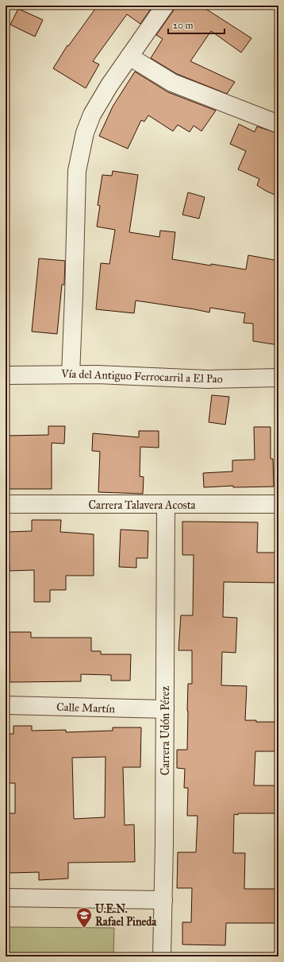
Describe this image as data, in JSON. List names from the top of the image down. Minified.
{"streets":{"street":["Vía del Antiguo Ferrocarril a El Pao","Carrera Talavera Acosta","Calle Martín","Carrera Udón Pérez"]},"crossings":[["Carrera Talavera Acosta","Carrera Udón Pérez"],["Calle Martín","Carrera Udón Pérez"]],"places":{"school or university":["U.E.N. Rafael Pineda"]},"scale_bar":"20 m"}
